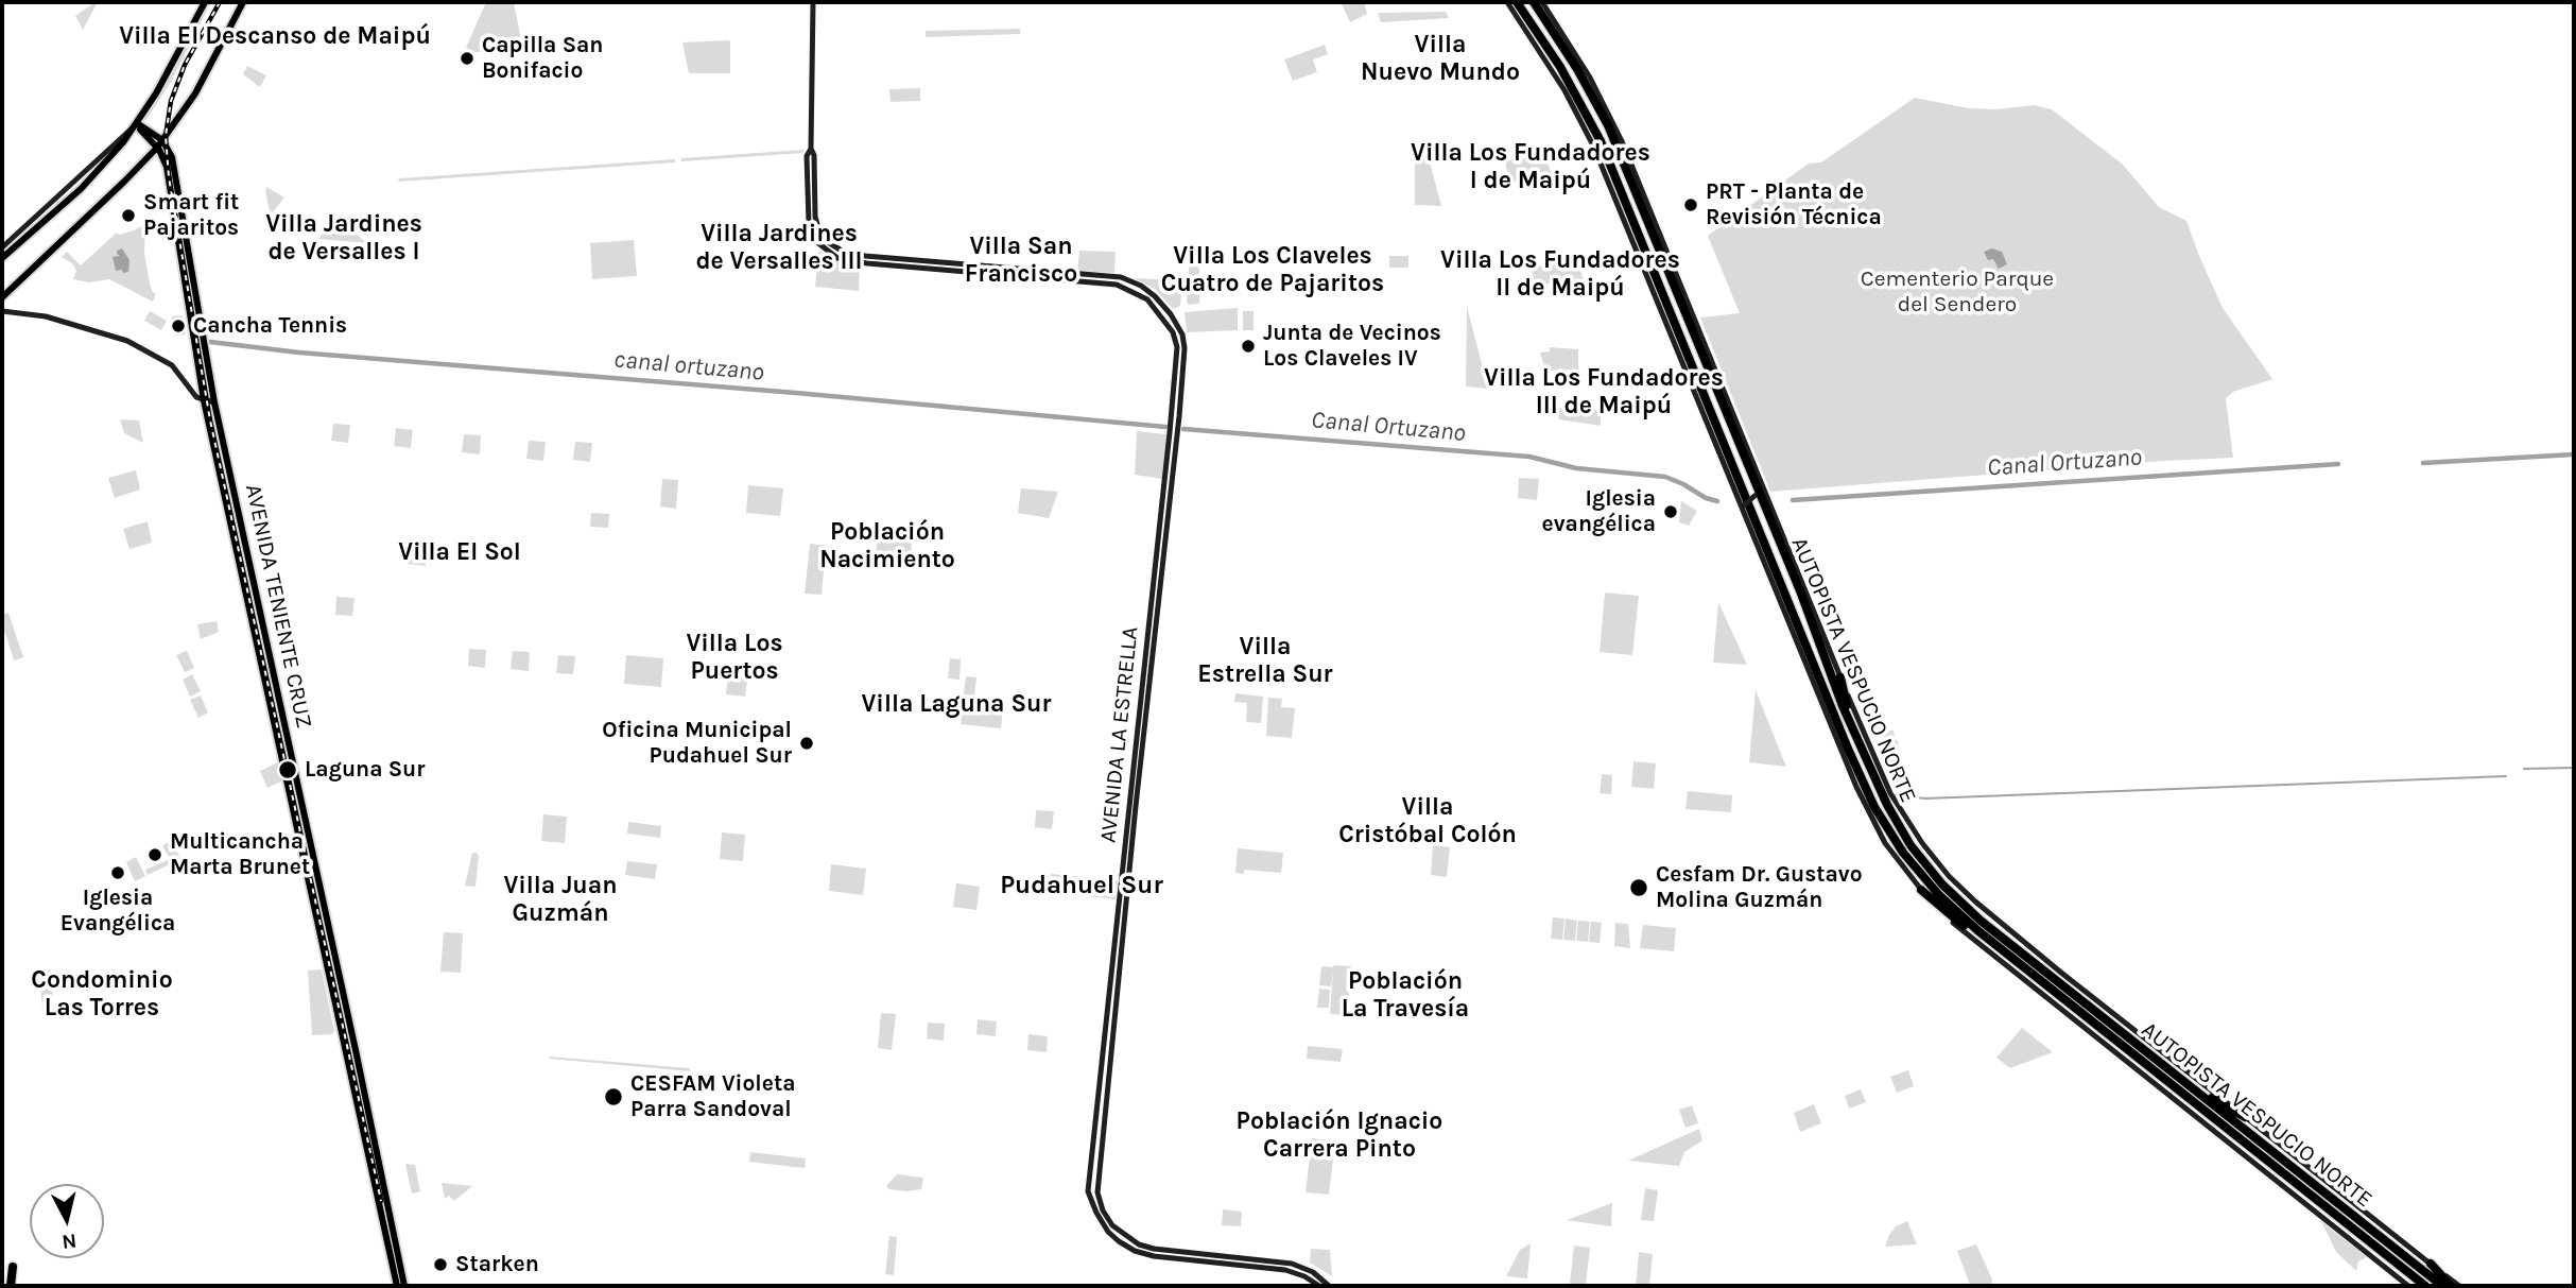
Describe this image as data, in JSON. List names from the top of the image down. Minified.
{"streets":{"highway":["AUTOPISTA VESPUCIO NORTE"],"main road":["AVENIDA TENIENTE CRUZ","AVENIDA LA ESTRELLA"]},"districts":["Villa El Descanso de Maipú","Villa Nuevo Mundo","Villa Los Fundadores I de Maipú","Villa Jardines de Versalles I","Villa Jardines de Versalles III","Villa San Francisco","Villa Los Claveles Cuatro de Pajaritos","Villa Los Fundadores II de Maipú","Villa Los Fundadores III de Maipú","Población Nacimiento","Villa El Sol","Villa Los Puertos","Villa Estrella Sur","Villa Laguna Sur","Villa Cristóbal Colón","Villa Juan Guzmán","Pudahuel Sur","Condominio Las Torres","Población La Travesía","Población Ignacio Carrera Pinto"],"water":["canal ortuzano","Canal Ortuzano"],"parks":["Cementerio Parque del Sendero"],"places":["Capilla San Bonifacio","PRT - Planta de Revisión Técnica","Smart fit Pajaritos","Cancha Tennis","Junta de Vecinos Los Claveles IV","Iglesia evangélica","Oficina Municipal Pudahuel Sur","Laguna Sur","Multicancha Marta Brunet","Iglesia Evangélica","Cesfam Dr. Gustavo Molina Guzmán","CESFAM Violeta Parra Sandoval","Starken"],"north":"bottom"}
